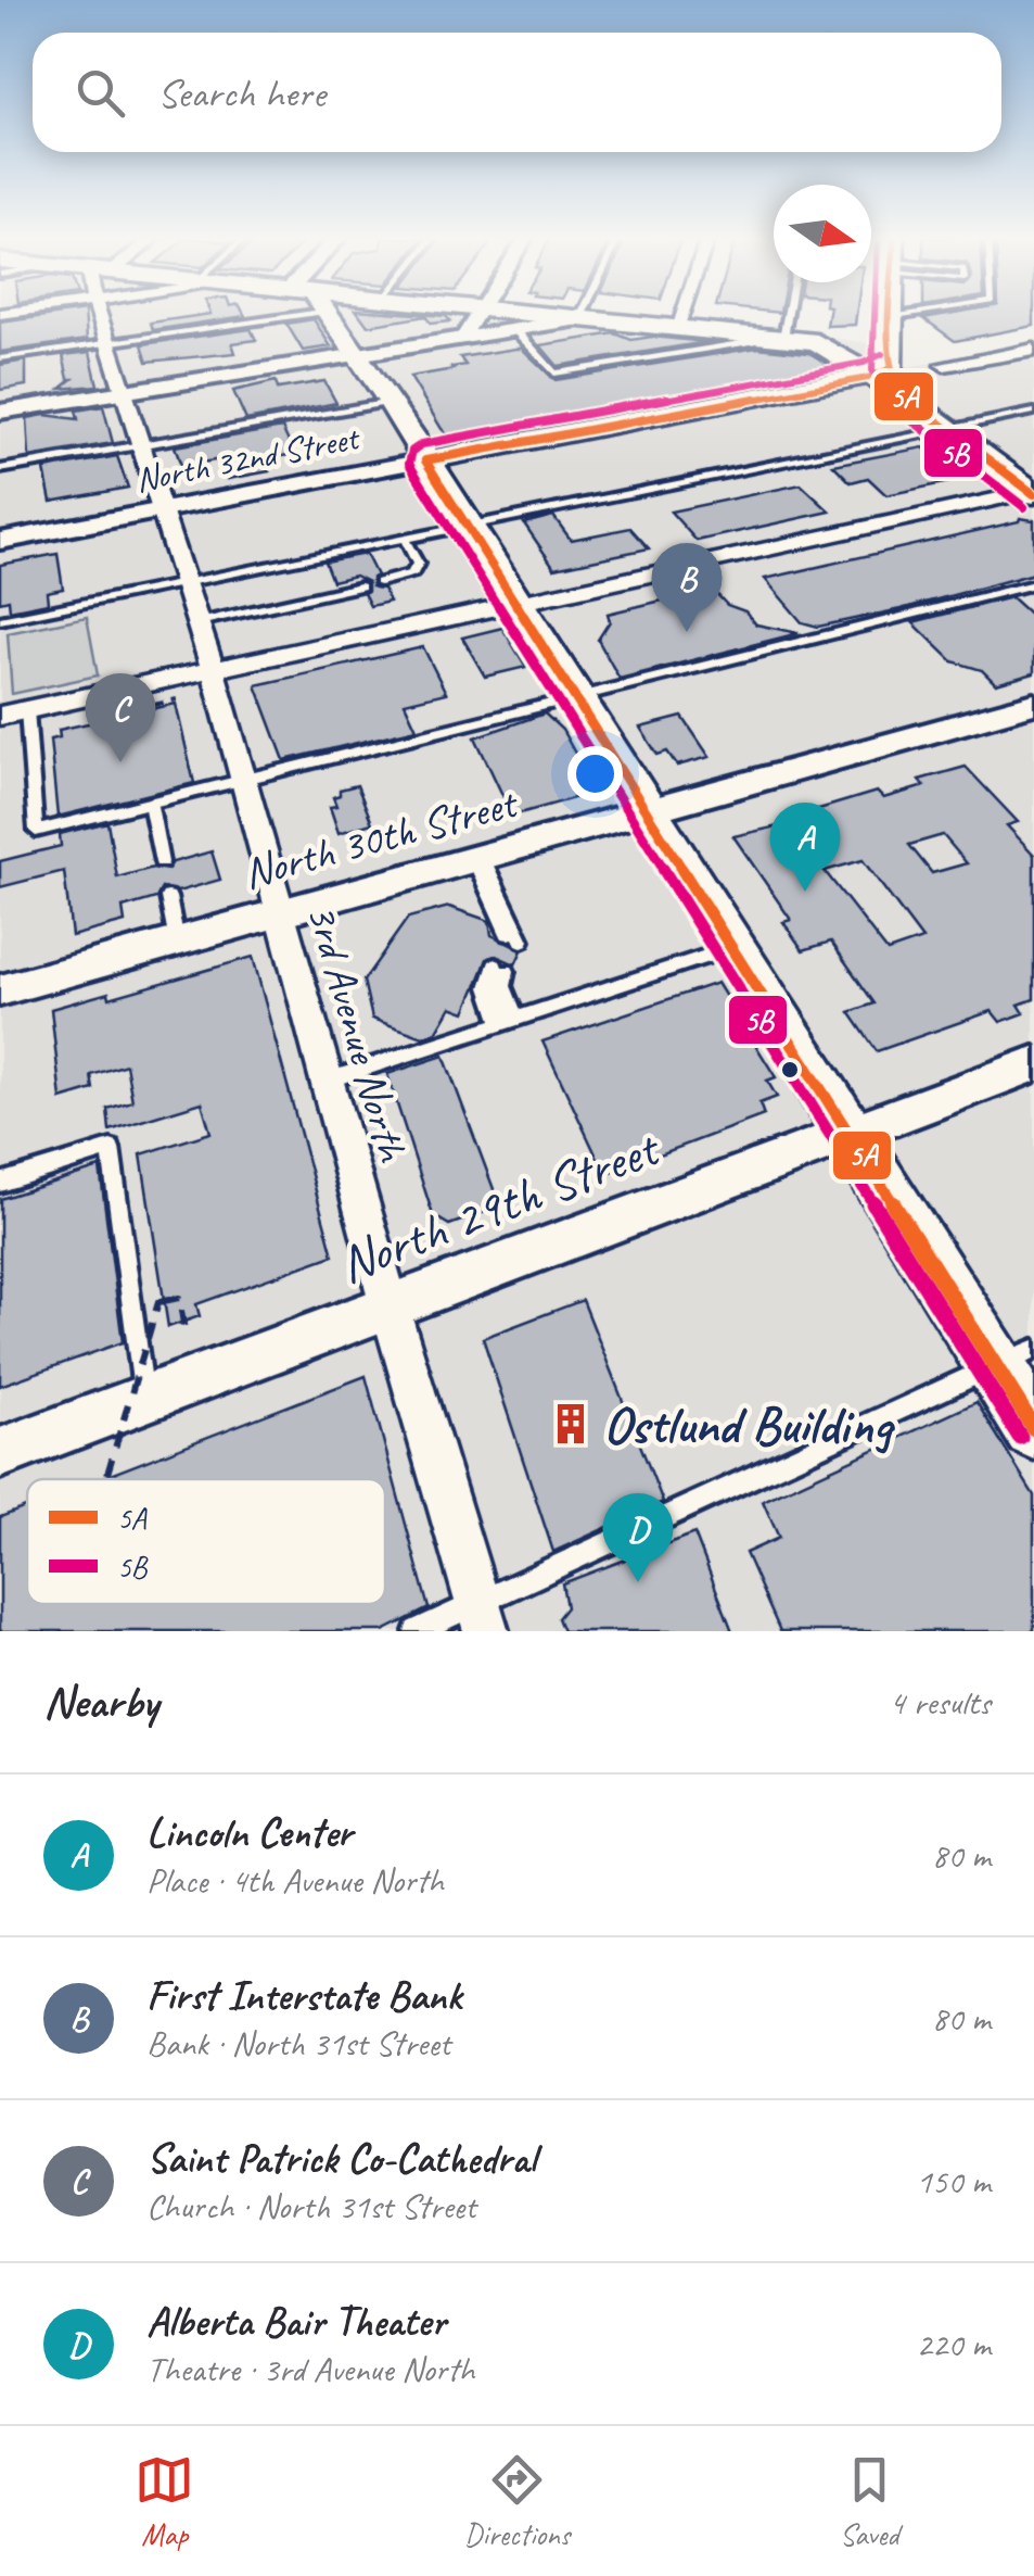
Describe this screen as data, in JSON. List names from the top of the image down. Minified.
{"streets":{"main road":["North 32nd Street"],"street":["North 30th Street","3rd Avenue North","North 29th Street"]},"crossings":[["North 32nd Street","3rd Avenue North"],["North 30th Street","3rd Avenue North"],["3rd Avenue North","North 29th Street"]],"places":{"building":["Ostlund Building"]},"lines":["transit line 5A","transit line 5B"],"legend":["5A","5B"],"north":"right","page":{"search":"Search here","pins":["B","C","A","D"],"heading":["Nearby","4 results"],"list":[{"mark":"A","name":"Lincoln Center","note":"Place · 4th Avenue North","value":"80 m"},{"mark":"B","name":"First Interstate Bank","note":"Bank · North 31st Street","value":"80 m"},{"mark":"C","name":"Saint Patrick Co-Cathedral","note":"Church · North 31st Street","value":"150 m"},{"mark":"D","name":"Alberta Bair Theater","note":"Theatre · 3rd Avenue North","value":"220 m"}],"nav":["Map","Directions","Saved"]}}
